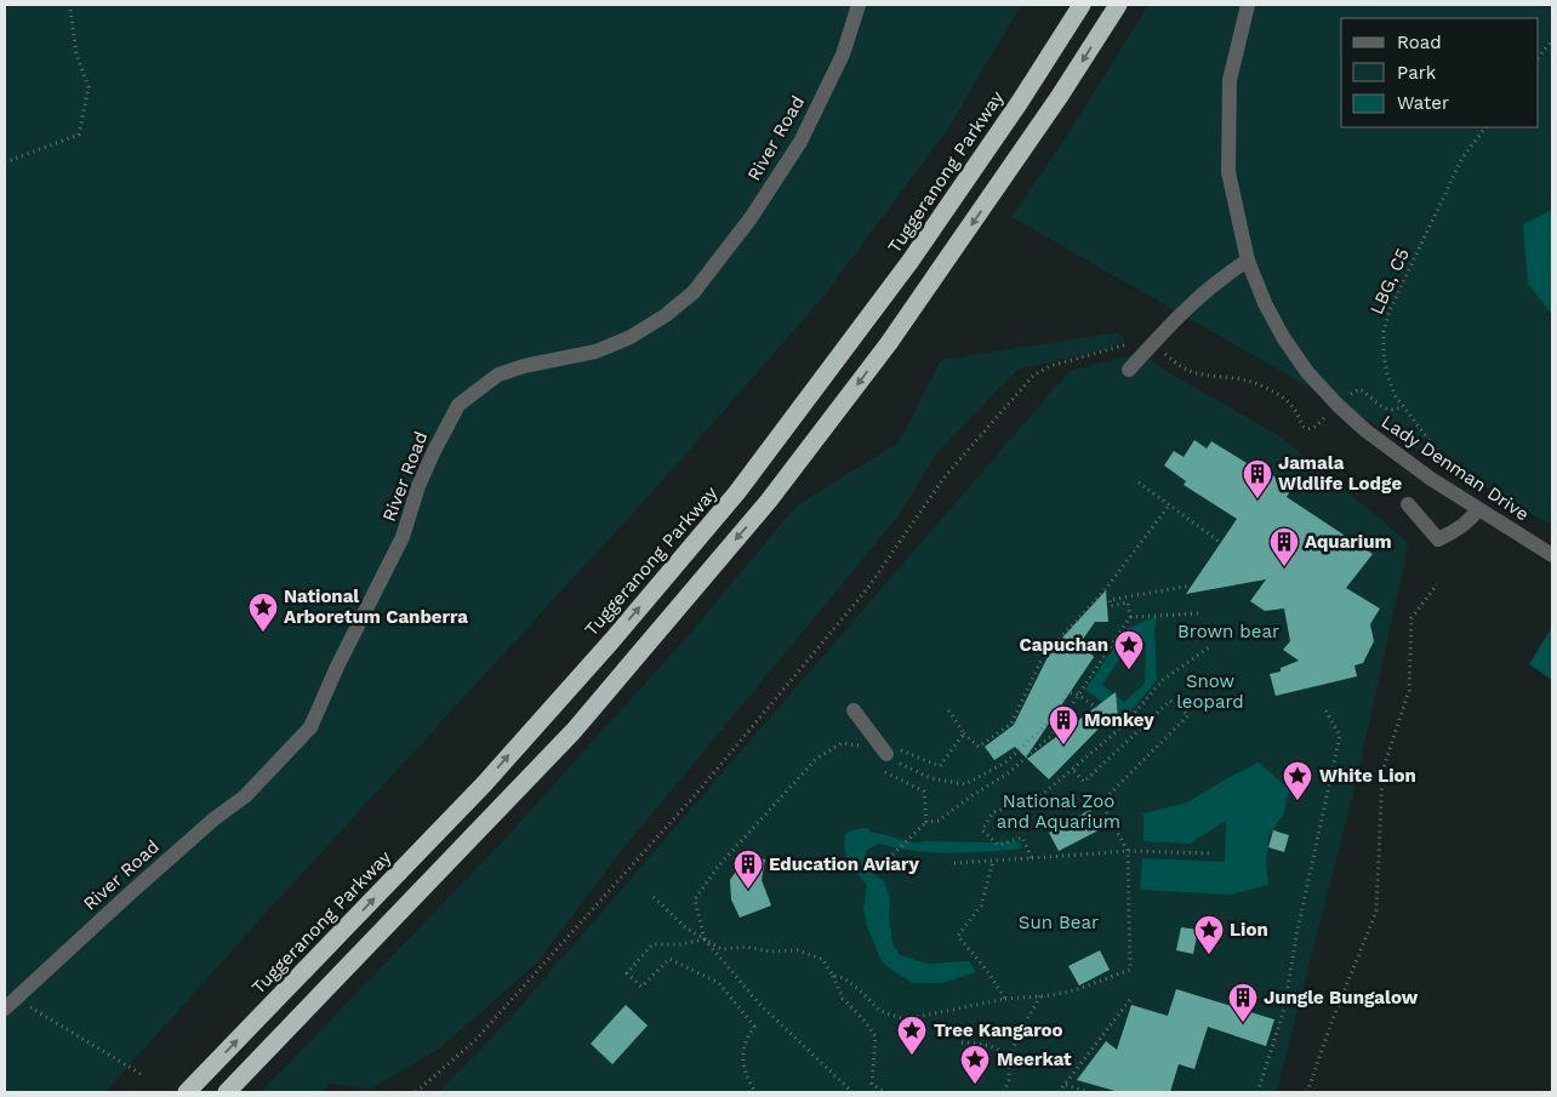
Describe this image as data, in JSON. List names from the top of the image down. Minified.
{"streets":{"highway":["Tuggeranong Parkway"],"street":["River Road","Lady Denman Drive"],"path":["LBG, C5"]},"parks":["Brown bear","Snow leopard","National Zoo and Aquarium","Sun Bear"],"places":{"building":["Jamala Wldlife Lodge","Aquarium","Monkey","Education Aviary","Jungle Bungalow"],"place":["National Arboretum Canberra","Capuchan","White Lion","Lion","Tree Kangaroo","Meerkat"]},"legend":["Road","Park","Water"]}
